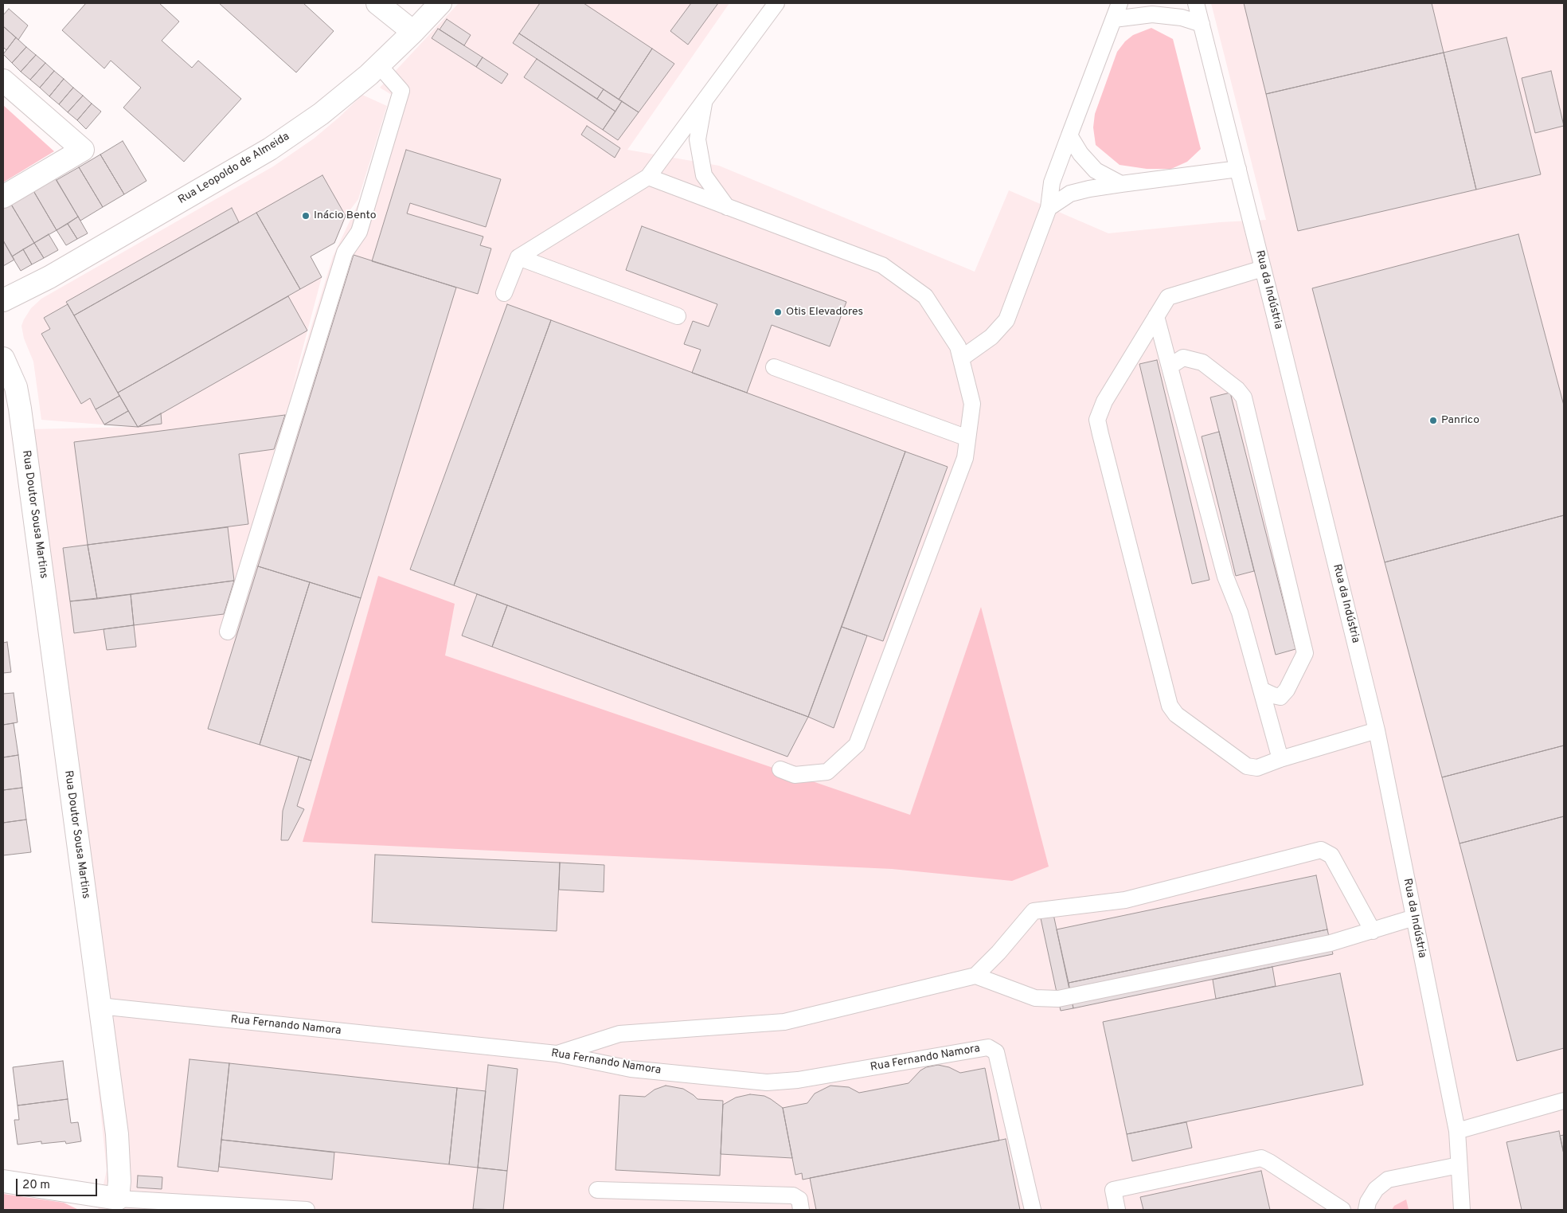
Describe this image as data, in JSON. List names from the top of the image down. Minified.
{"streets":{"street":["Rua Leopoldo de Almeida","Rua Doutor Sousa Martins"],"lane":["Rua da Indústria","Rua Fernando Namora"]},"crossings":[["Rua Doutor Sousa Martins","Rua Fernando Namora"]],"places":["Inácio Bento","Otis Elevadores","Panrico"],"scale_bar":"20 m"}
